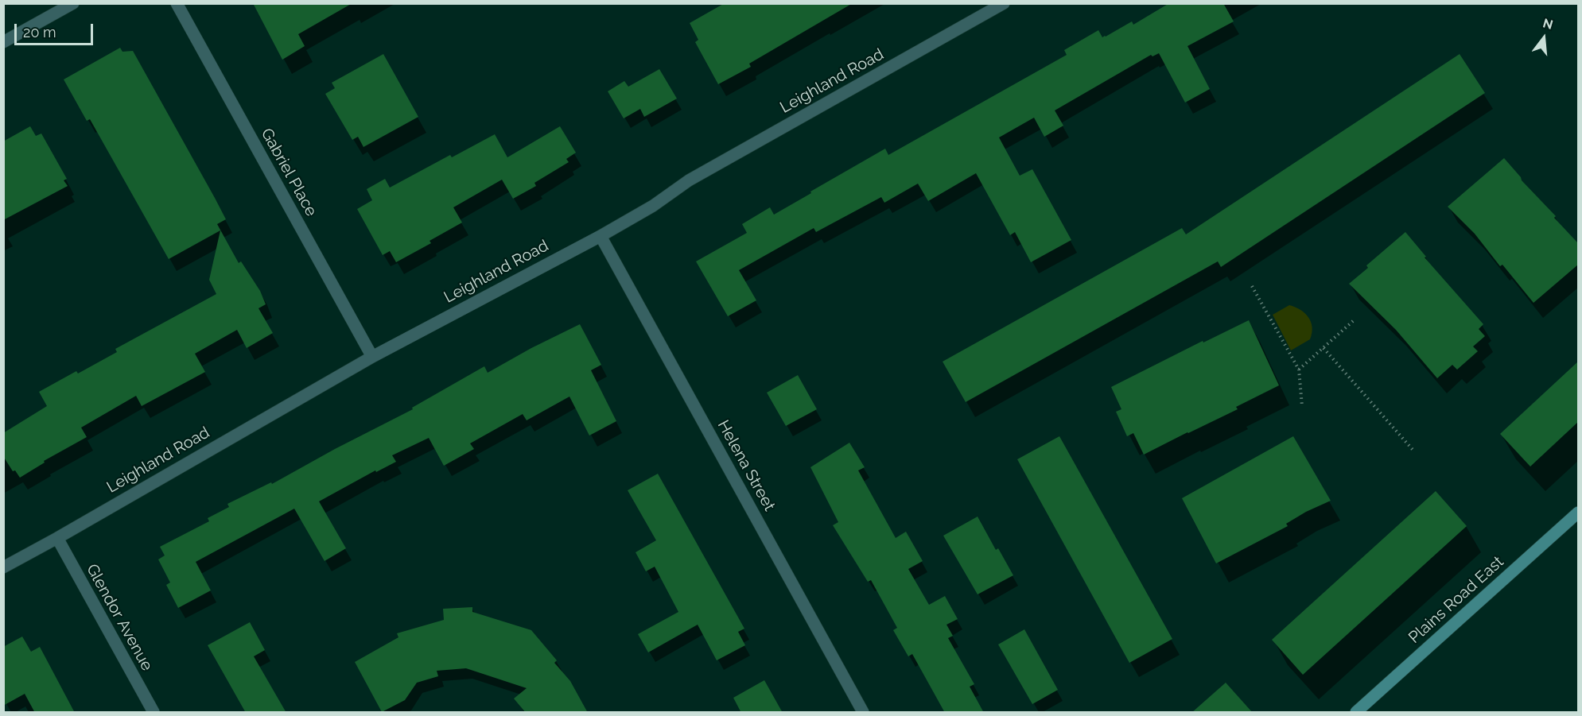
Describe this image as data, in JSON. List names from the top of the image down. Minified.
{"streets":{"main road":["Plains Road East"],"street":["Leighland Road","Gabriel Place","Helena Street","Glendor Avenue"]},"crossings":[["Leighland Road","Gabriel Place"],["Leighland Road","Helena Street"],["Leighland Road","Glendor Avenue"]],"scale_bar":"20 m","north":"top"}
